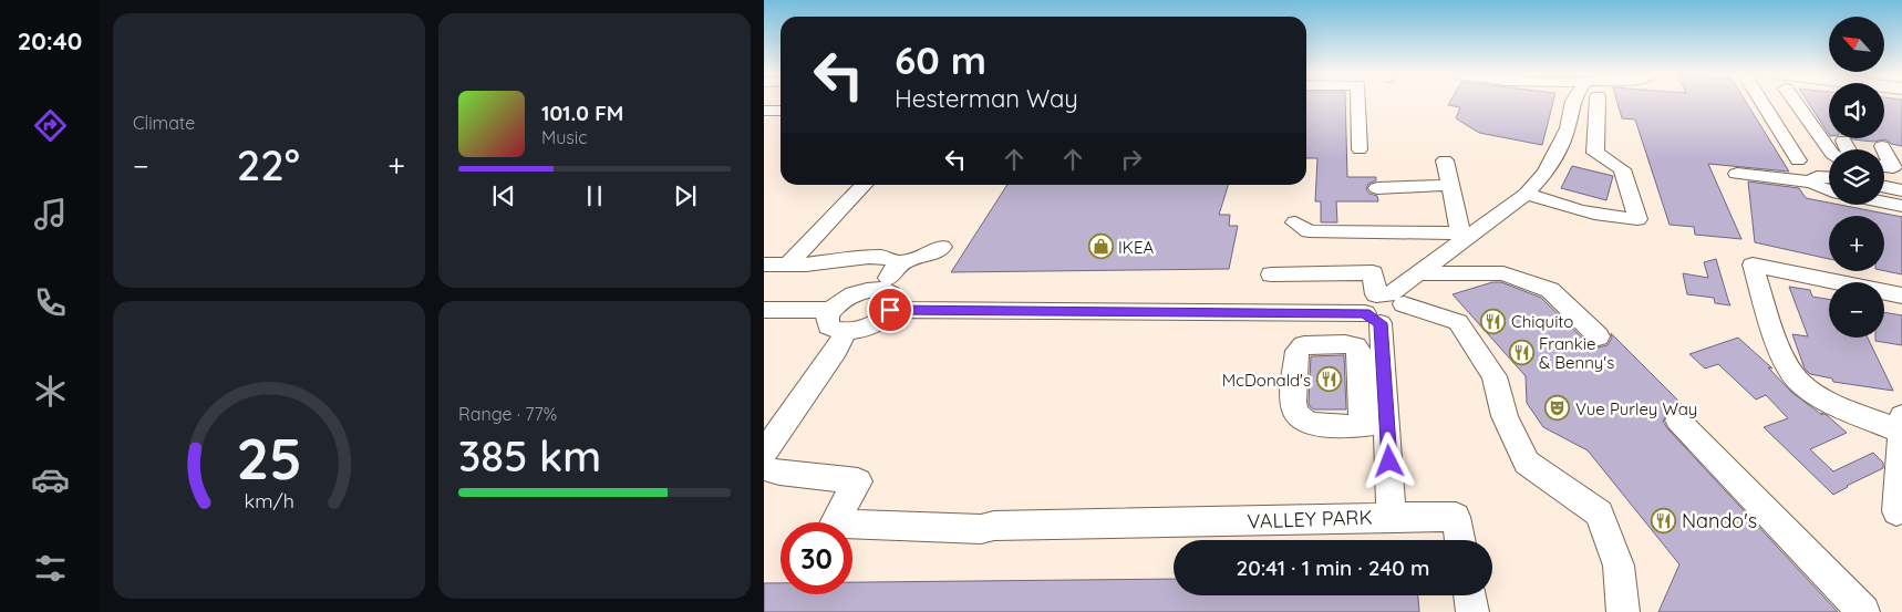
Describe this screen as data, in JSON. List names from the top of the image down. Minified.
{"streets":{"street":["VALLEY PARK"]},"places":{"shop":["IKEA"],"restaurant":["Chiquito","Frankie & Benny's","McDonald's","Nando's"],"theatre":["Vue Purley Way"]},"north":"top left","page":{"tabs":"20:40","tile":["Climate",["Range · 77%","385 km"]],"map_buttons":["+","−"],"turn":["60 m","Hesterman Way"],"song":["101.0 FM","Music"],"heat":["−","22°","+"],"limit":"30","trip":"20:41 · 1 min · 240 m","gauge":["25","km/h"]}}
